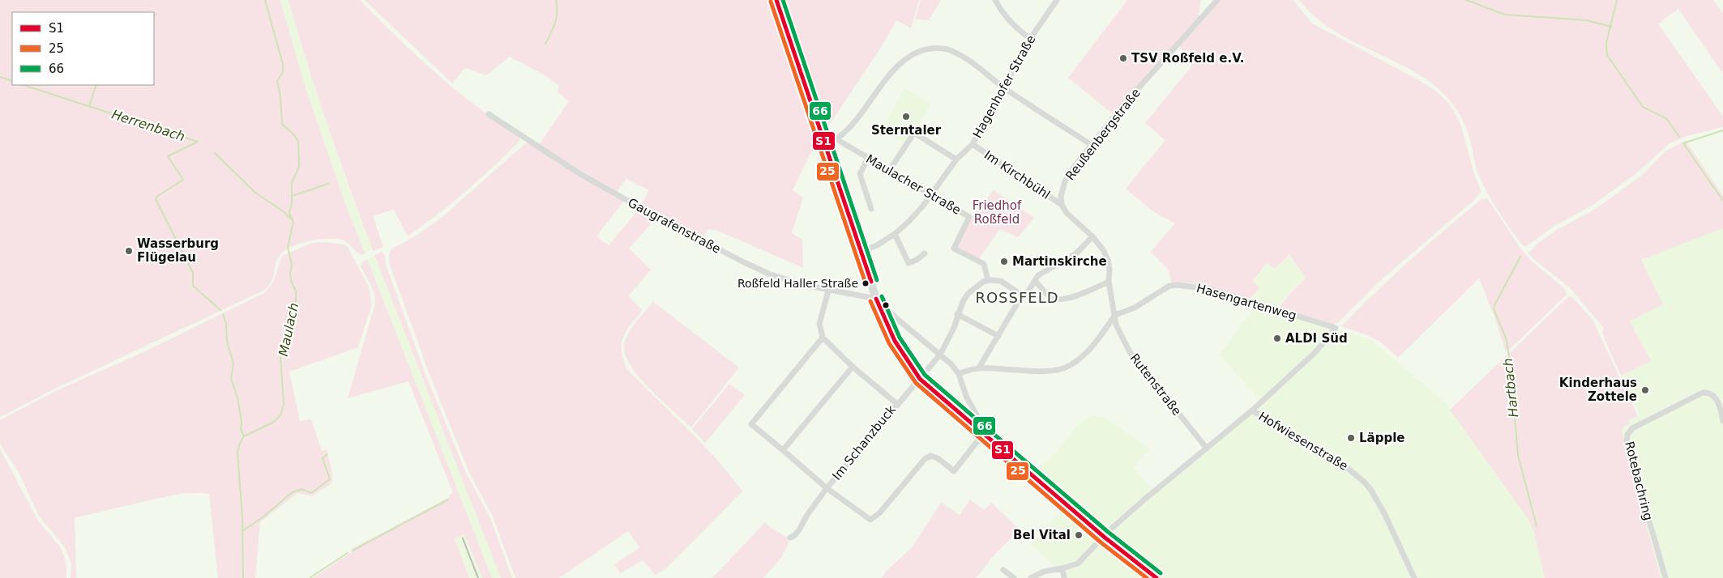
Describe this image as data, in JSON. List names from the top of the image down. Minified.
{"streets":{"street":["Hagenhofer Straße","Reußenbergstraße","Im Kirchbühl","Maulacher Straße","Gaugrafenstraße","Hasengartenweg","Rutenstraße","Hofwiesenstraße","Im Schanzbuck","Rotebachring"]},"crossings":[["Hagenhofer Straße","Im Kirchbühl"],["Hagenhofer Straße","Maulacher Straße"],["Reußenbergstraße","Im Kirchbühl"],["Hasengartenweg","Rutenstraße"],["Hasengartenweg","Hofwiesenstraße"],["Rutenstraße","Hofwiesenstraße"]],"districts":["ROSSFELD"],"water":["Herrenbach","Maulach","Hartbach"],"parks":["Friedhof Roßfeld"],"places":["TSV Roßfeld e.V.","Sterntaler","Wasserburg Flügelau","Martinskirche","Roßfeld Haller Straße","ALDI Süd","Kinderhaus Zottele","Läpple","Bel Vital"],"lines":["transit line S1","transit line 66","transit line 25"],"legend":["S1","25","66"]}
